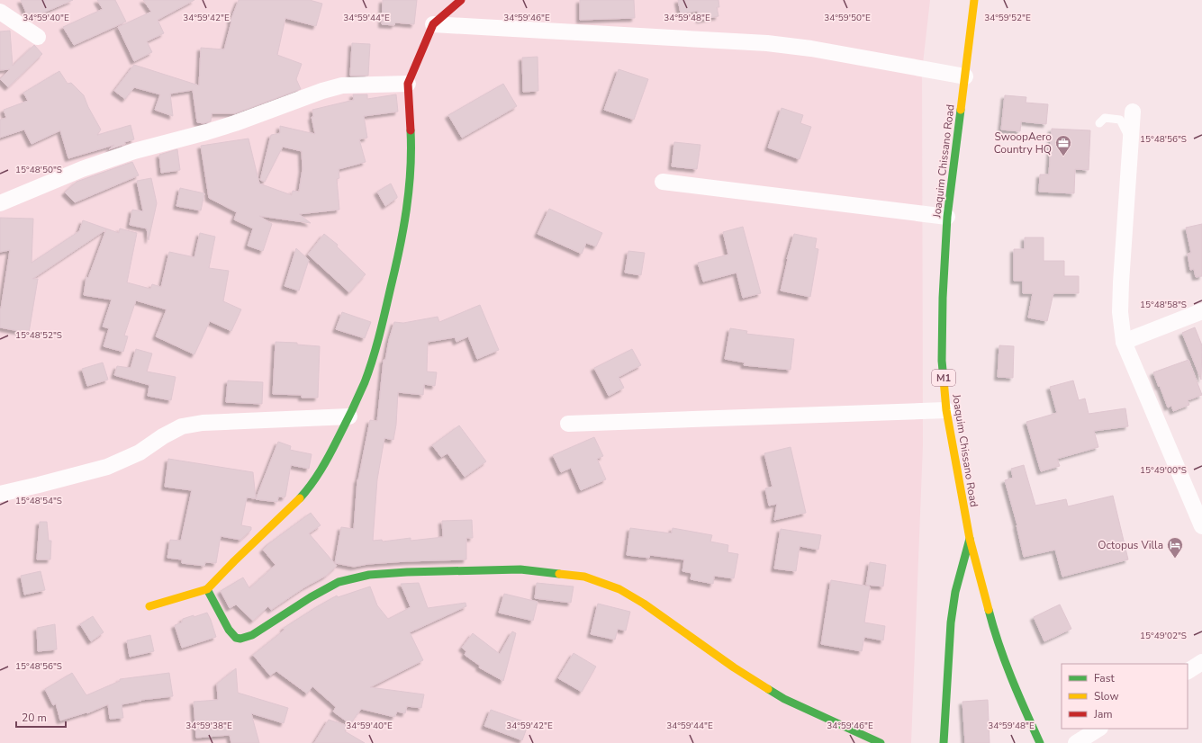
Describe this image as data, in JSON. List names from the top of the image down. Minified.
{"streets":{"main road":["Joaquim Chissano Road","M1"]},"places":{"office":["SwoopAero Country HQ"],"hotel":["Octopus Villa"]},"legend":["Fast","Slow","Jam"],"scale_bar":"20 m","coordinates":["34°59'44\"E","34°59'48\"E","34°59'52\"E","34°59'40\"E","34°59'42\"E","34°59'46\"E","34°59'50\"E","15°48'56\"S","15°48'50\"S","15°48'58\"S","15°48'52\"S","15°49'00\"S","15°48'54\"S","15°49'02\"S","34°59'38\"E"]}
